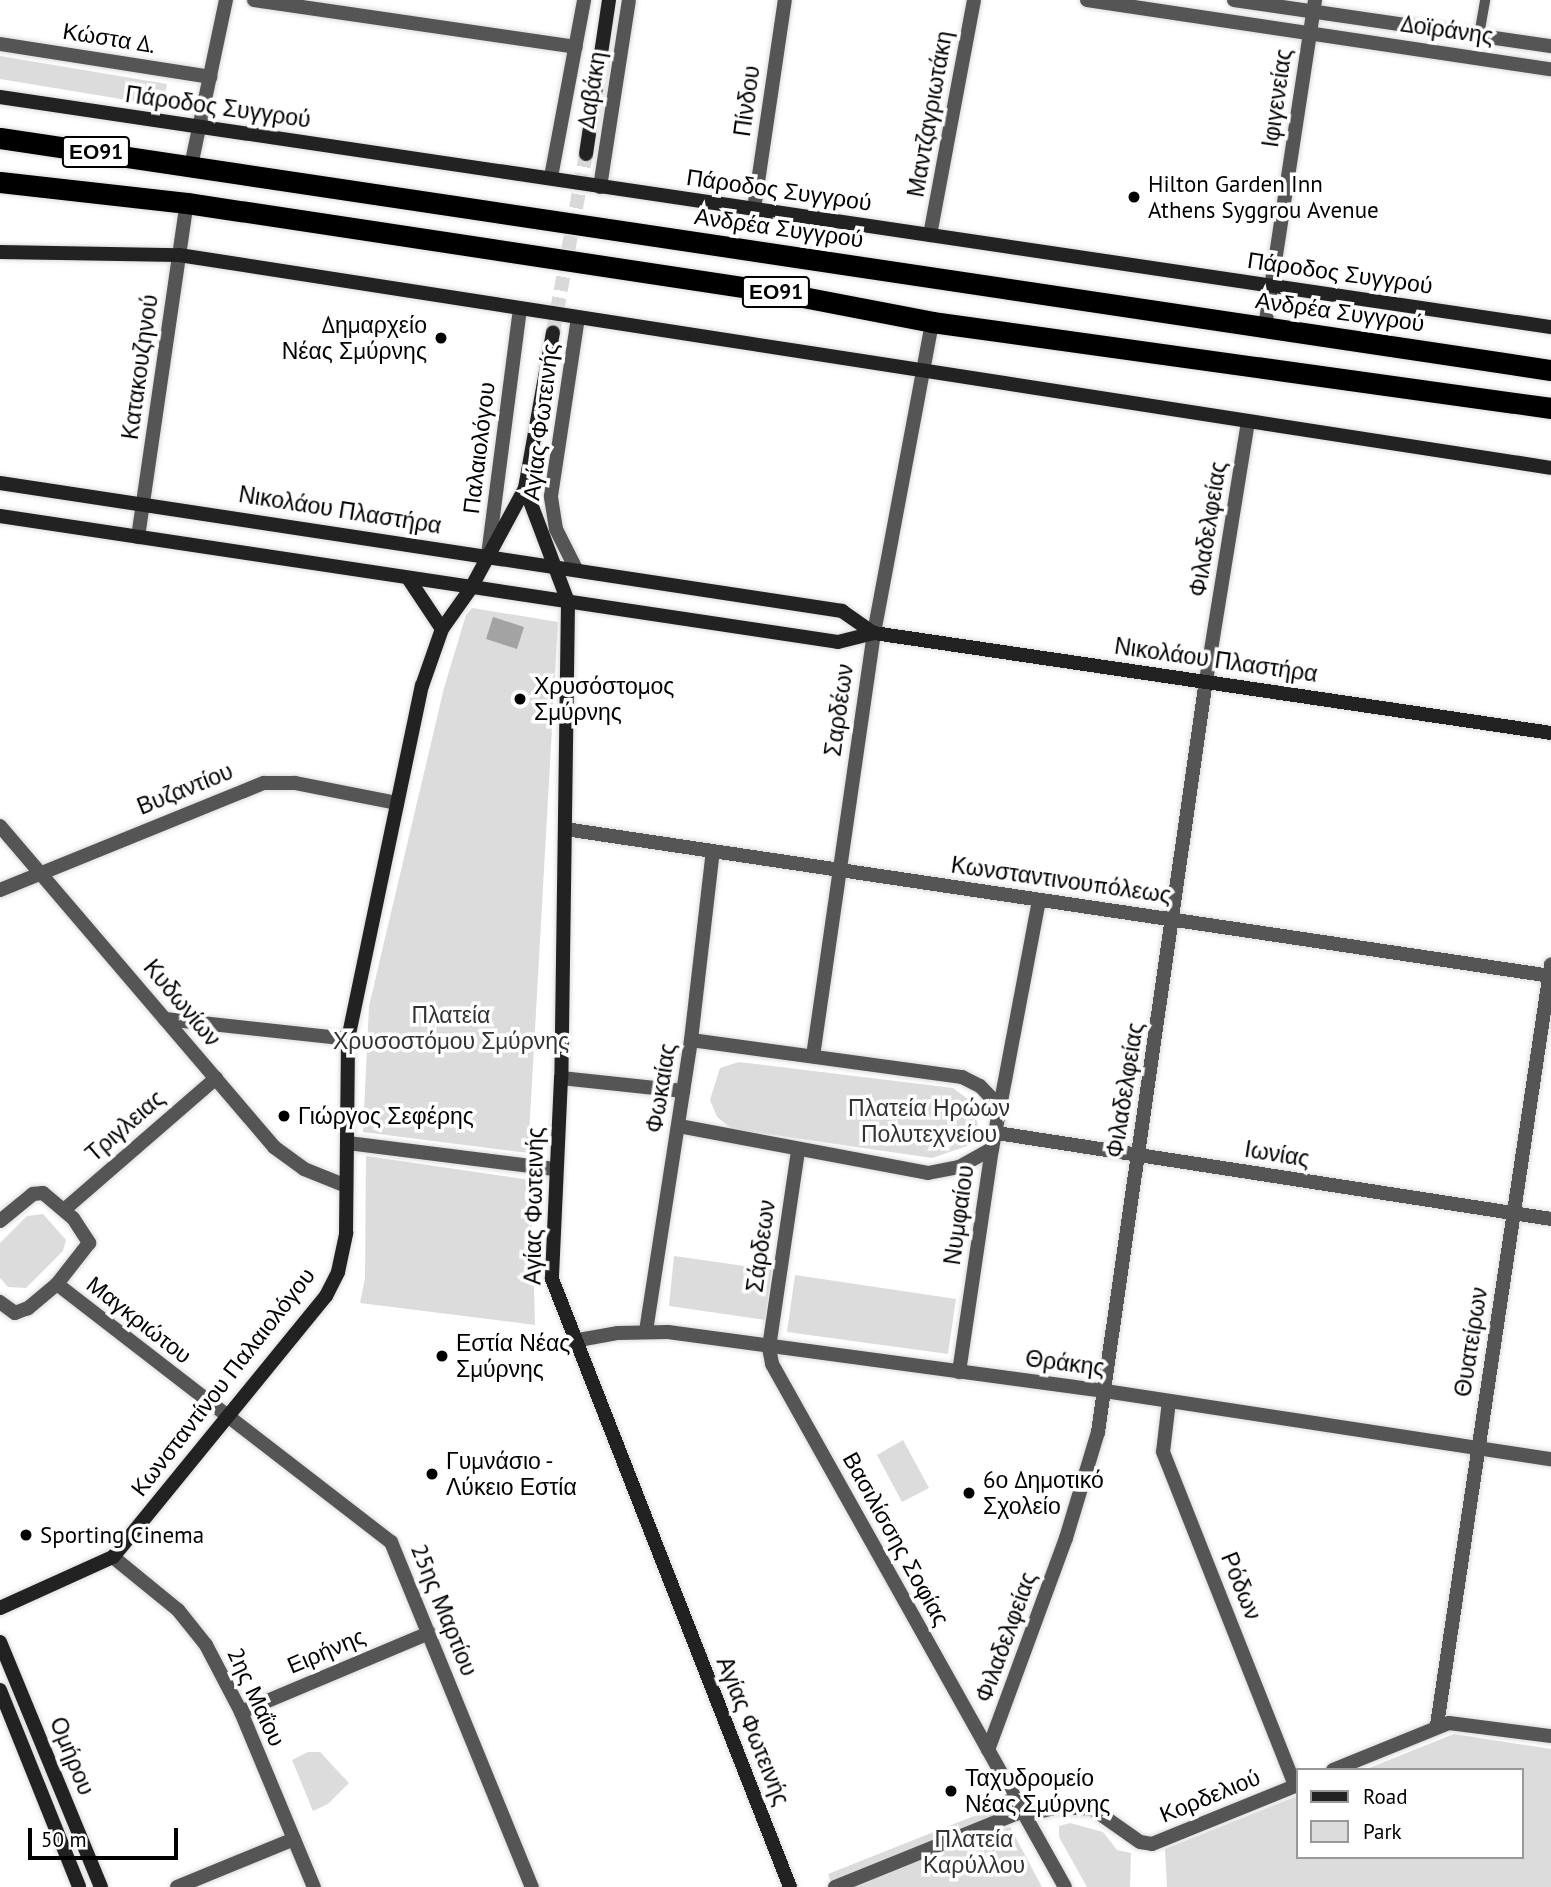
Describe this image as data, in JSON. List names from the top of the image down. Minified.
{"streets":{"highway":["ΕΟ91","Ανδρέα Συγγρού"],"street":["Δοϊράνης","Κώστα Δ.","Δαβάκη","Ιφιγενείας","Πίνδου","Πάροδος Συγγρού","Μαντζαγριωτάκη","Κατακουζηνού","Αγίας Φωτεινής","Παλαιολόγου","Νικολάου Πλαστήρα","Φιλαδελφείας","Σαρδέων","Βυζαντίου","Κωνσταντινουπόλεως","Κυδωνίων","Φωκαίας","Τριγλειας","Ιωνίας","Νυμφαίου","Σάρδεων","Μαγκριώτου","Θυατείρων","Θράκης","Κωνσταντίνου Παλαιολόγου","Βασιλίσσης Σοφίας","Ρόδων","25ης Μαρτίου","Ειρήνης","2ης Μαΐου","Ομήρου","Κορδελιού"]},"crossings":[["Δοϊράνης","Ιφιγενείας"],["Δαβάκη","Πάροδος Συγγρού"],["Ιφιγενείας","Πάροδος Συγγρού"],["Ιφιγενείας","Ανδρέα Συγγρού"],["Πίνδου","Πάροδος Συγγρού"],["Πάροδος Συγγρού","Μαντζαγριωτάκη"],["ΕΟ91","Κατακουζηνού"],["Κατακουζηνού","Νικολάου Πλαστήρα"],["Αγίας Φωτεινής","Παλαιολόγου"],["Αγίας Φωτεινής","Νικολάου Πλαστήρα"],["Αγίας Φωτεινής","Κωνσταντινουπόλεως"],["Αγίας Φωτεινής","Θράκης"],["Παλαιολόγου","Νικολάου Πλαστήρα"],["Νικολάου Πλαστήρα","Φιλαδελφείας"],["Νικολάου Πλαστήρα","Σαρδέων"],["Φιλαδελφείας","Κωνσταντινουπόλεως"],["Φιλαδελφείας","Ιωνίας"],["Φιλαδελφείας","Θράκης"],["Φιλαδελφείας","Βασιλίσσης Σοφίας"],["Σαρδέων","Κωνσταντινουπόλεως"],["Βυζαντίου","Κυδωνίων"],["Κωνσταντινουπόλεως","Φωκαίας"],["Κωνσταντινουπόλεως","Νυμφαίου"],["Κωνσταντινουπόλεως","Θυατείρων"],["Κυδωνίων","Τριγλειας"],["Κυδωνίων","Κωνσταντίνου Παλαιολόγου"],["Φωκαίας","Θράκης"],["Ιωνίας","Νυμφαίου"],["Ιωνίας","Θυατείρων"],["Νυμφαίου","Θράκης"],["Σάρδεων","Θράκης"],["Σάρδεων","Βασιλίσσης Σοφίας"],["Μαγκριώτου","Κωνσταντίνου Παλαιολόγου"],["Μαγκριώτου","25ης Μαρτίου"],["Θυατείρων","Θράκης"],["Θράκης","Βασιλίσσης Σοφίας"],["Θράκης","Ρόδων"],["Κωνσταντίνου Παλαιολόγου","25ης Μαρτίου"],["Κωνσταντίνου Παλαιολόγου","2ης Μαΐου"],["Βασιλίσσης Σοφίας","Κορδελιού"],["Ρόδων","Κορδελιού"],["25ης Μαρτίου","Ειρήνης"],["Ειρήνης","2ης Μαΐου"]],"parks":["Πλατεία Χρυσοστόμου Σμύρνης","Πλατεία Ηρώων Πολυτεχνείου","Πλατεία Καρύλλου"],"places":["Hilton Garden Inn Athens Syggrou Avenue","Δημαρχείο Νέας Σμύρνης","Χρυσόστομος Σμύρνης","Γιώργος Σεφέρης","Εστία Νέας Σμύρνης","Γυμνάσιο - Λύκειο Εστία","6ο Δημοτικό Σχολείο","Sporting Cinema","Ταχυδρομείο Νέας Σμύρνης"],"legend":["Road","Park"],"scale_bar":"50 m"}
